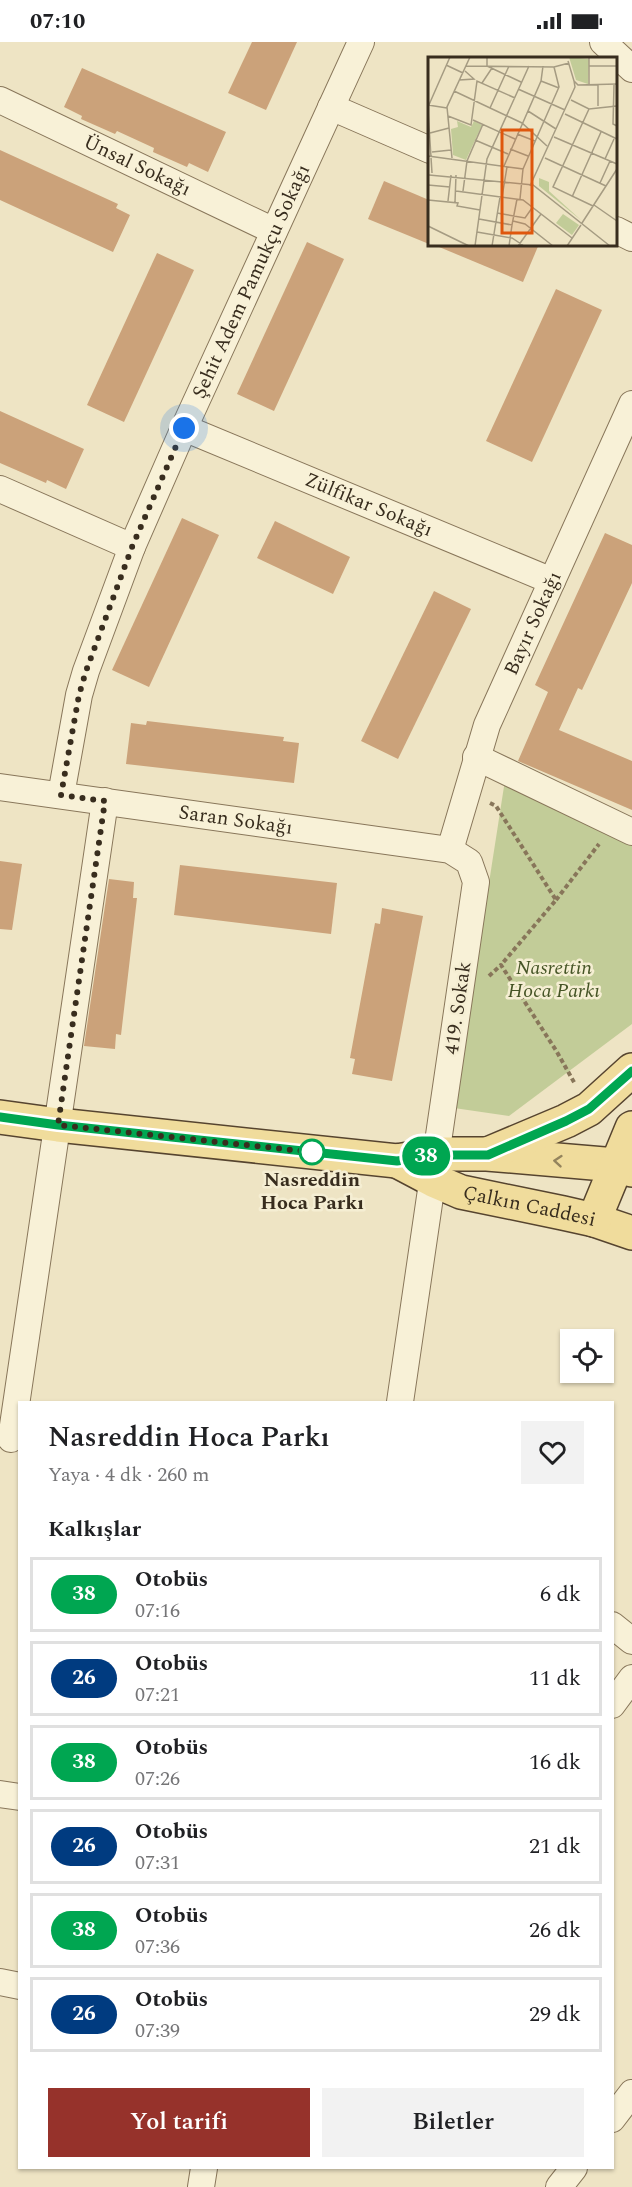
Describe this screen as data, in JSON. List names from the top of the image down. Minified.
{"streets":{"main road":["Çalkın Caddesi"],"street":["Ünsal Sokağı","Şehit Adem Pamukçu Sokağı","Zülfikar Sokağı","Bayır Sokağı","Saran Sokağı","419. Sokak"]},"crossings":[["Ünsal Sokağı","Şehit Adem Pamukçu Sokağı"],["Şehit Adem Pamukçu Sokağı","Zülfikar Sokağı"],["Şehit Adem Pamukçu Sokağı","Saran Sokağı"],["Zülfikar Sokağı","Bayır Sokağı"],["Bayır Sokağı","Saran Sokağı"],["Bayır Sokağı","419. Sokak"],["Saran Sokağı","419. Sokak"],["419. Sokak","Çalkın Caddesi"]],"parks":["Nasrettin Hoca Parkı"],"places":["Nasreddin Hoca Parkı"],"lines":["bus line 38"],"page":{"status":"07:10","on_map":"38","heading":[["Nasreddin Hoca Parkı","Yaya · 4 dk · 260 m"],"Kalkışlar"],"list":[{"mark":"38","name":"Otobüs","note":"07:16","value":"6 dk"},{"mark":"26","name":"Otobüs","note":"07:21","value":"11 dk"},{"mark":"38","name":"Otobüs","note":"07:26","value":"16 dk"},{"mark":"26","name":"Otobüs","note":"07:31","value":"21 dk"},{"mark":"38","name":"Otobüs","note":"07:36","value":"26 dk"},{"mark":"26","name":"Otobüs","note":"07:39","value":"29 dk"}],"buttons":["Yol tarifi","Biletler"]}}
